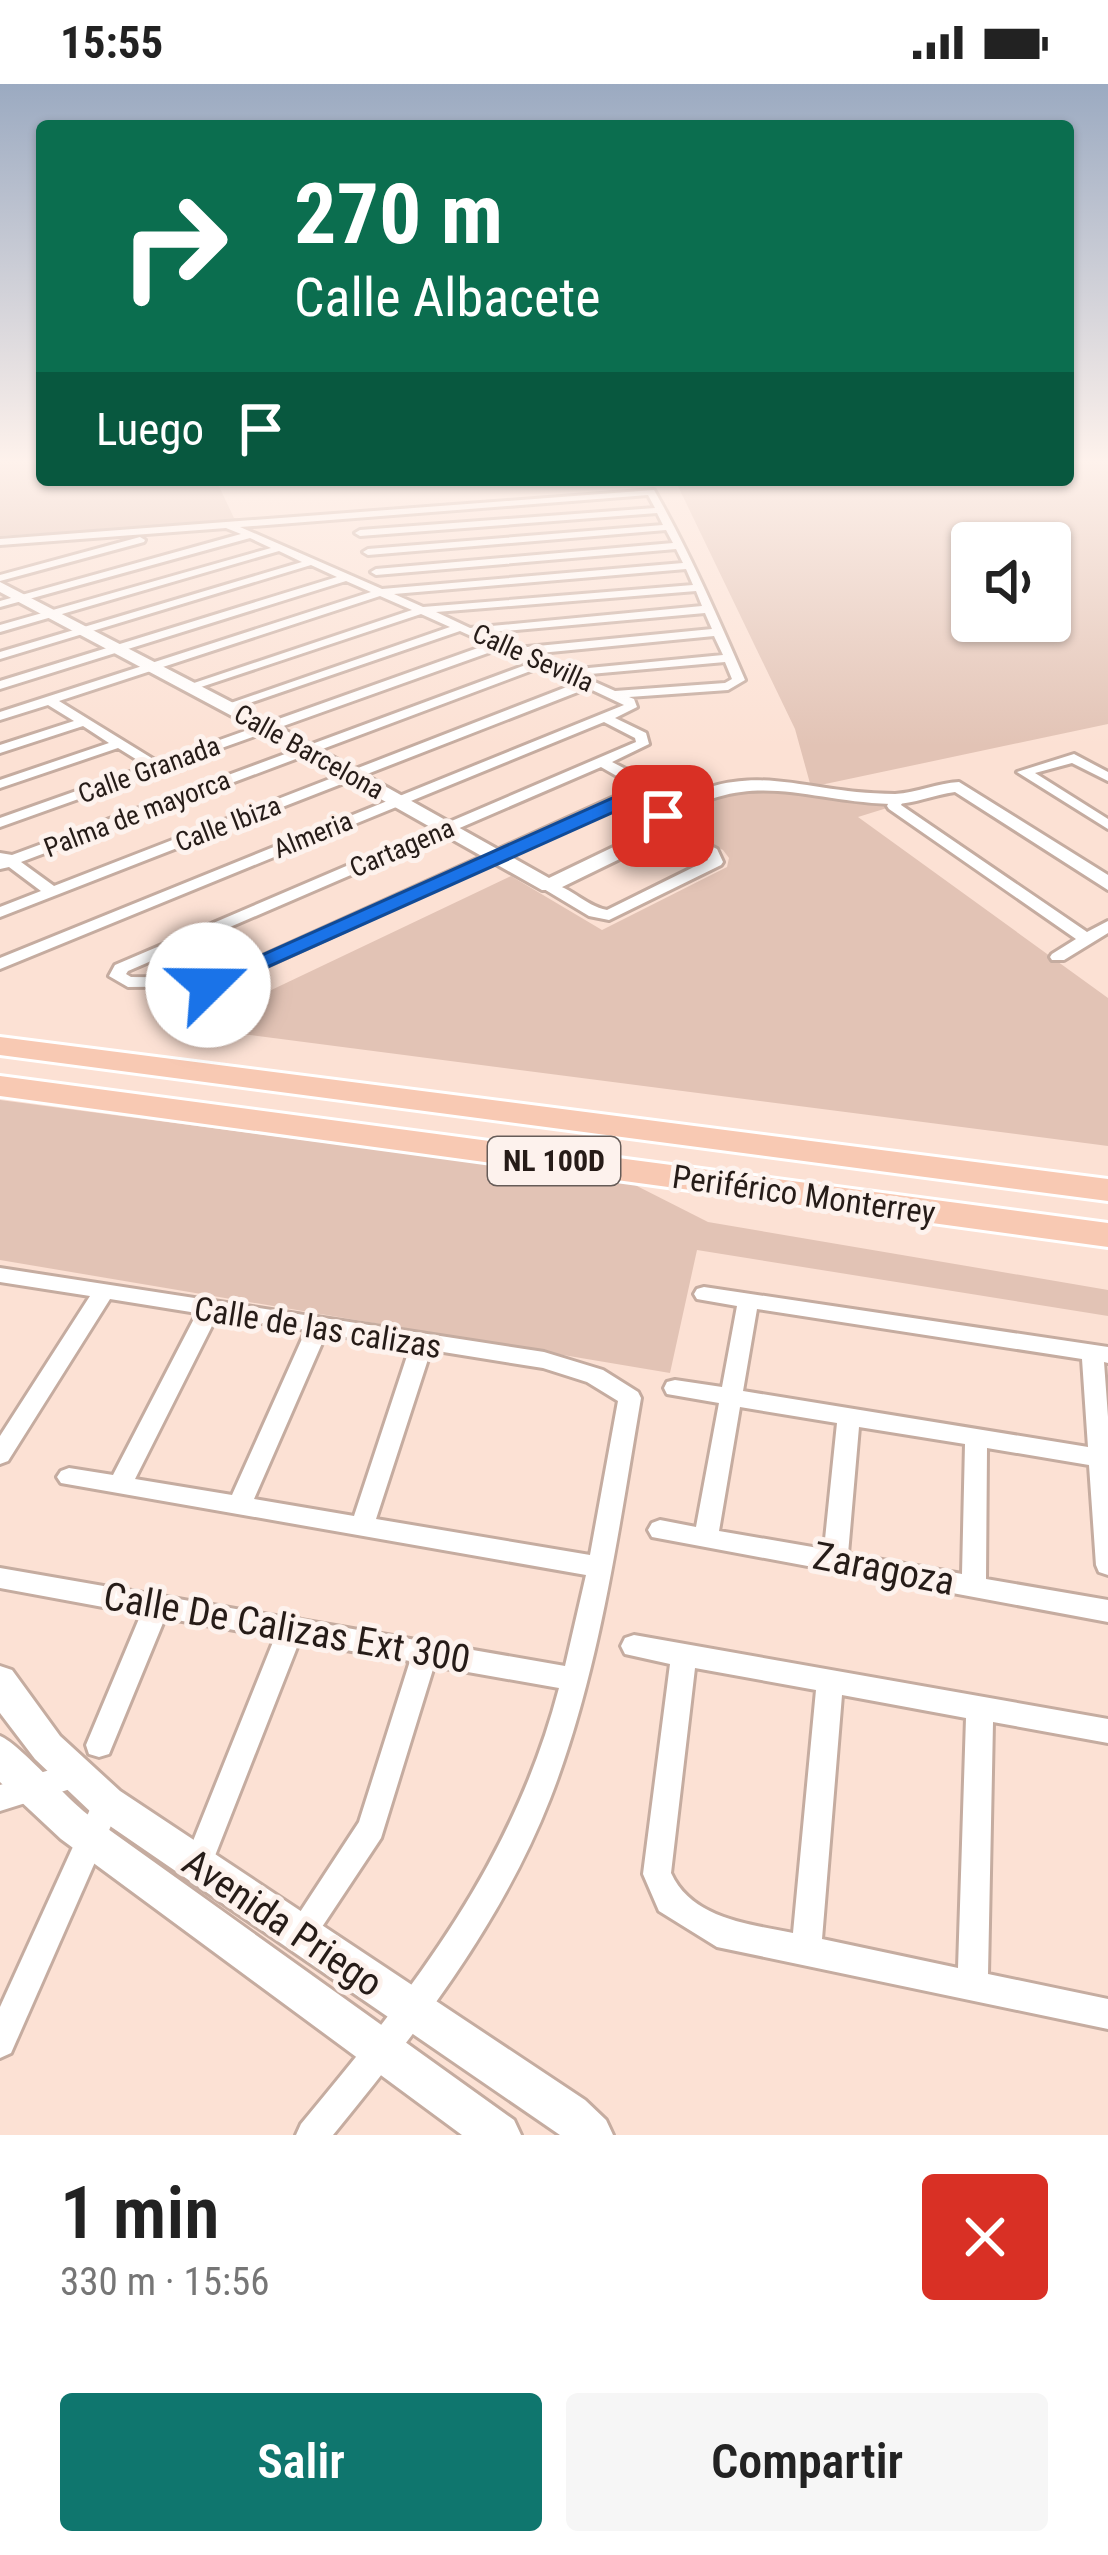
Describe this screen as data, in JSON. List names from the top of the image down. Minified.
{"streets":{"highway":["NL 100D","Periférico Monterrey"],"street":["Calle Sevilla","Calle Barcelona","Calle Granada","Palma de mayorca","Calle Ibiza","Almeria","Cartagena","Calle de las calizas","Zaragoza","Calle De Calizas Ext 300","Avenida Priego"]},"crossings":[["Calle Sevilla","Calle Granada"],["Calle Sevilla","Palma de mayorca"],["Calle Sevilla","Calle Ibiza"],["Calle Sevilla","Almeria"],["Calle Barcelona","Calle Granada"],["Calle Barcelona","Palma de mayorca"],["Calle Barcelona","Calle Ibiza"],["Calle Barcelona","Almeria"],["Calle Barcelona","Cartagena"],["Almeria","Cartagena"]],"page":{"status":"15:55","turn":["270 m","Calle Albacete"],"then":"Luego","heading":["1 min","330 m · 15:56"],"buttons":["Salir","Compartir"]}}
